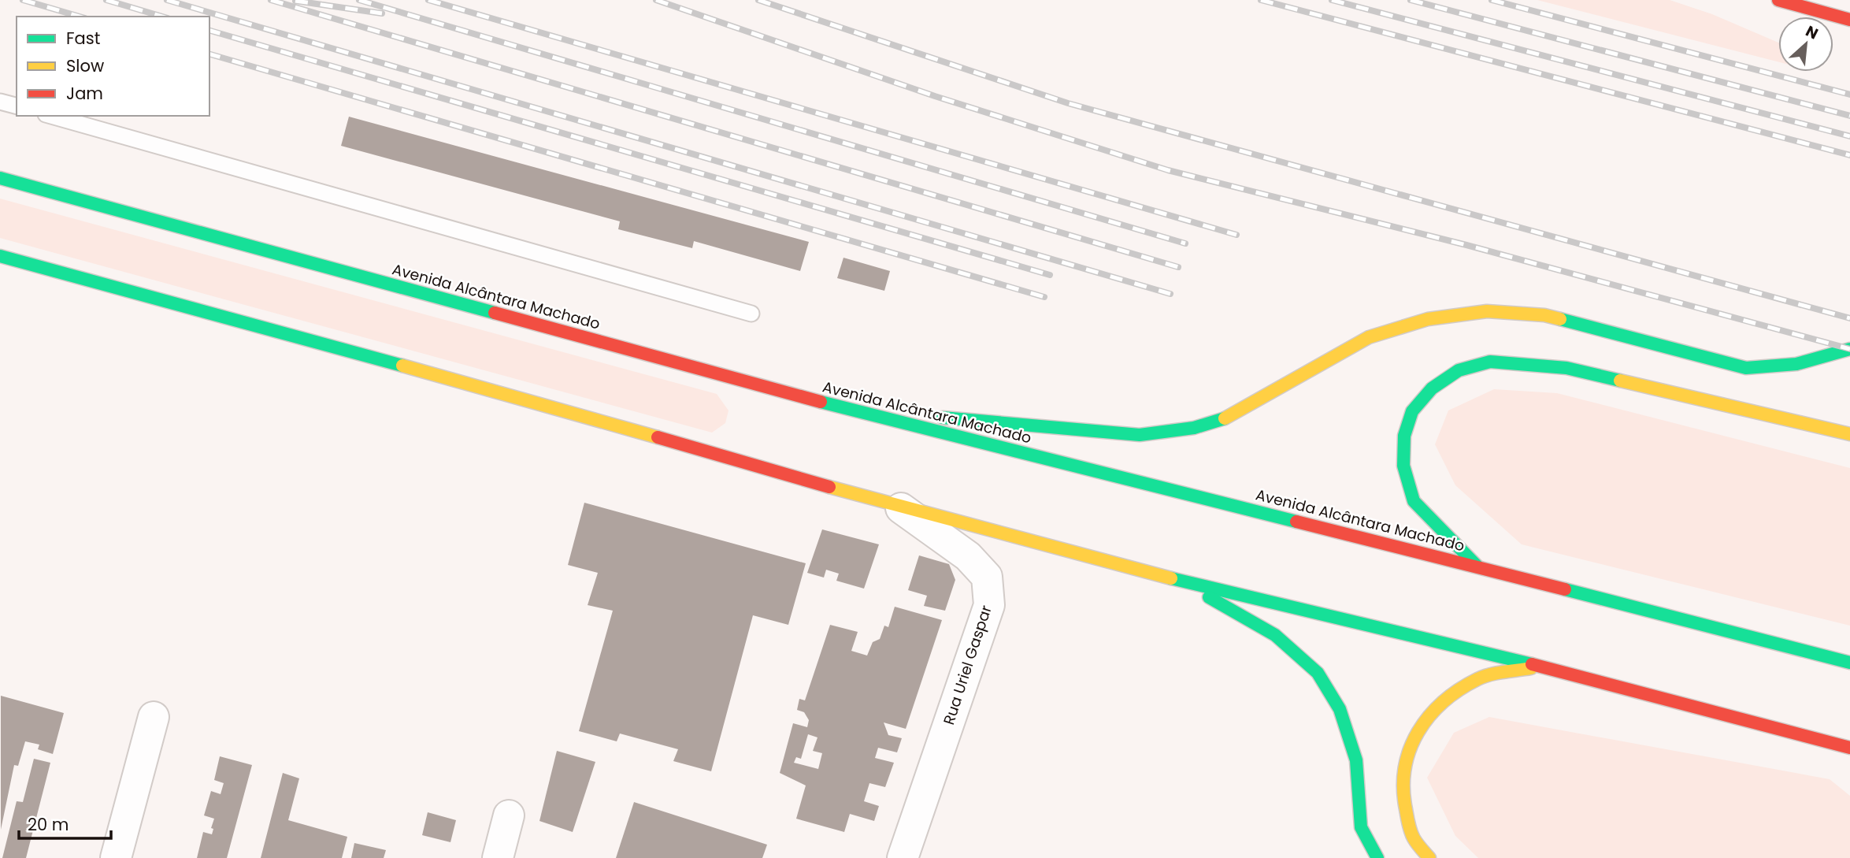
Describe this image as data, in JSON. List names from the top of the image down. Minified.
{"streets":{"main road":["Avenida Alcântara Machado"],"street":["Rua Uriel Gaspar"]},"legend":["Fast","Slow","Jam"],"scale_bar":"20 m","north":"top right"}
